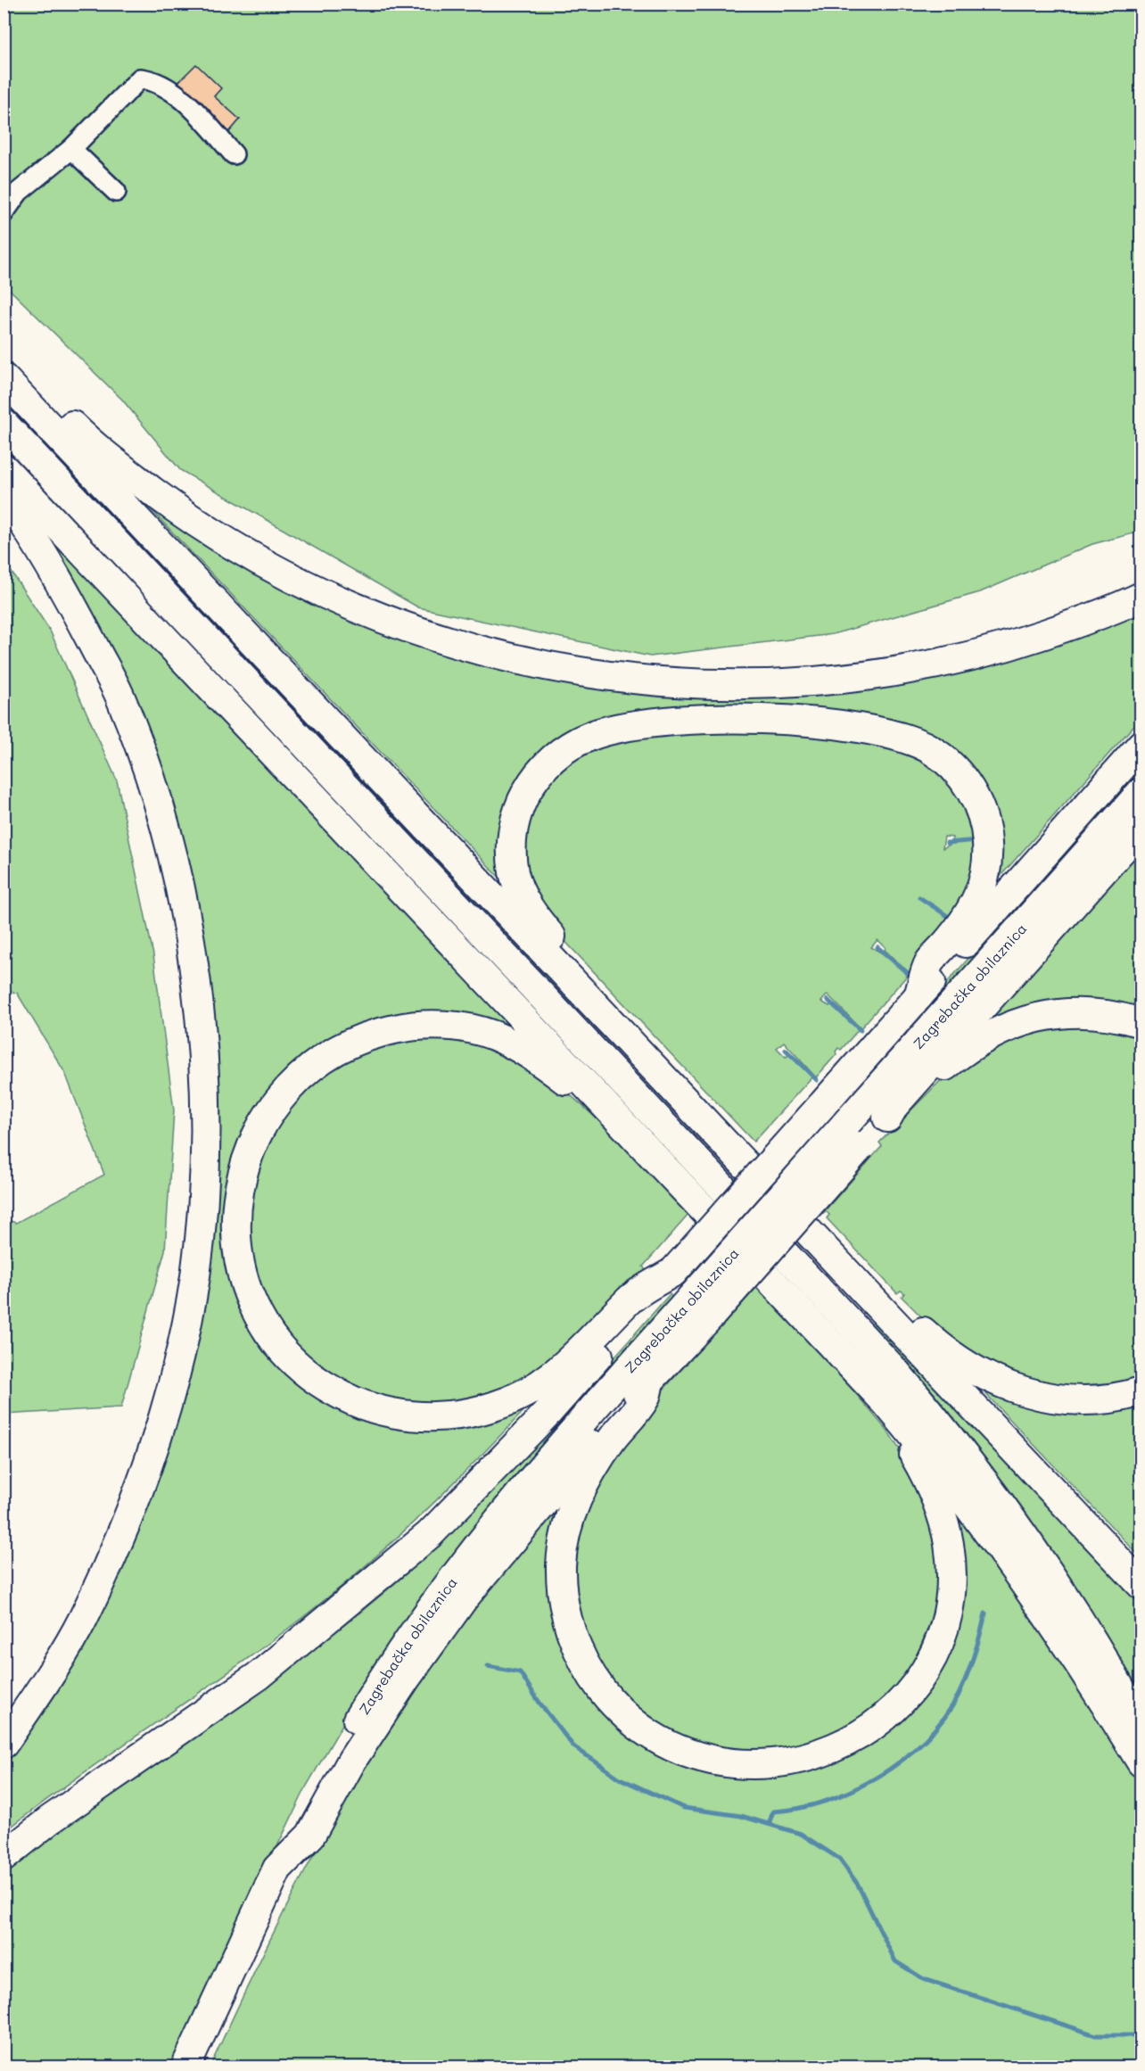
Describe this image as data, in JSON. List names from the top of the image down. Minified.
{"streets":{"highway":["Zagrebačka obilaznica"]}}
